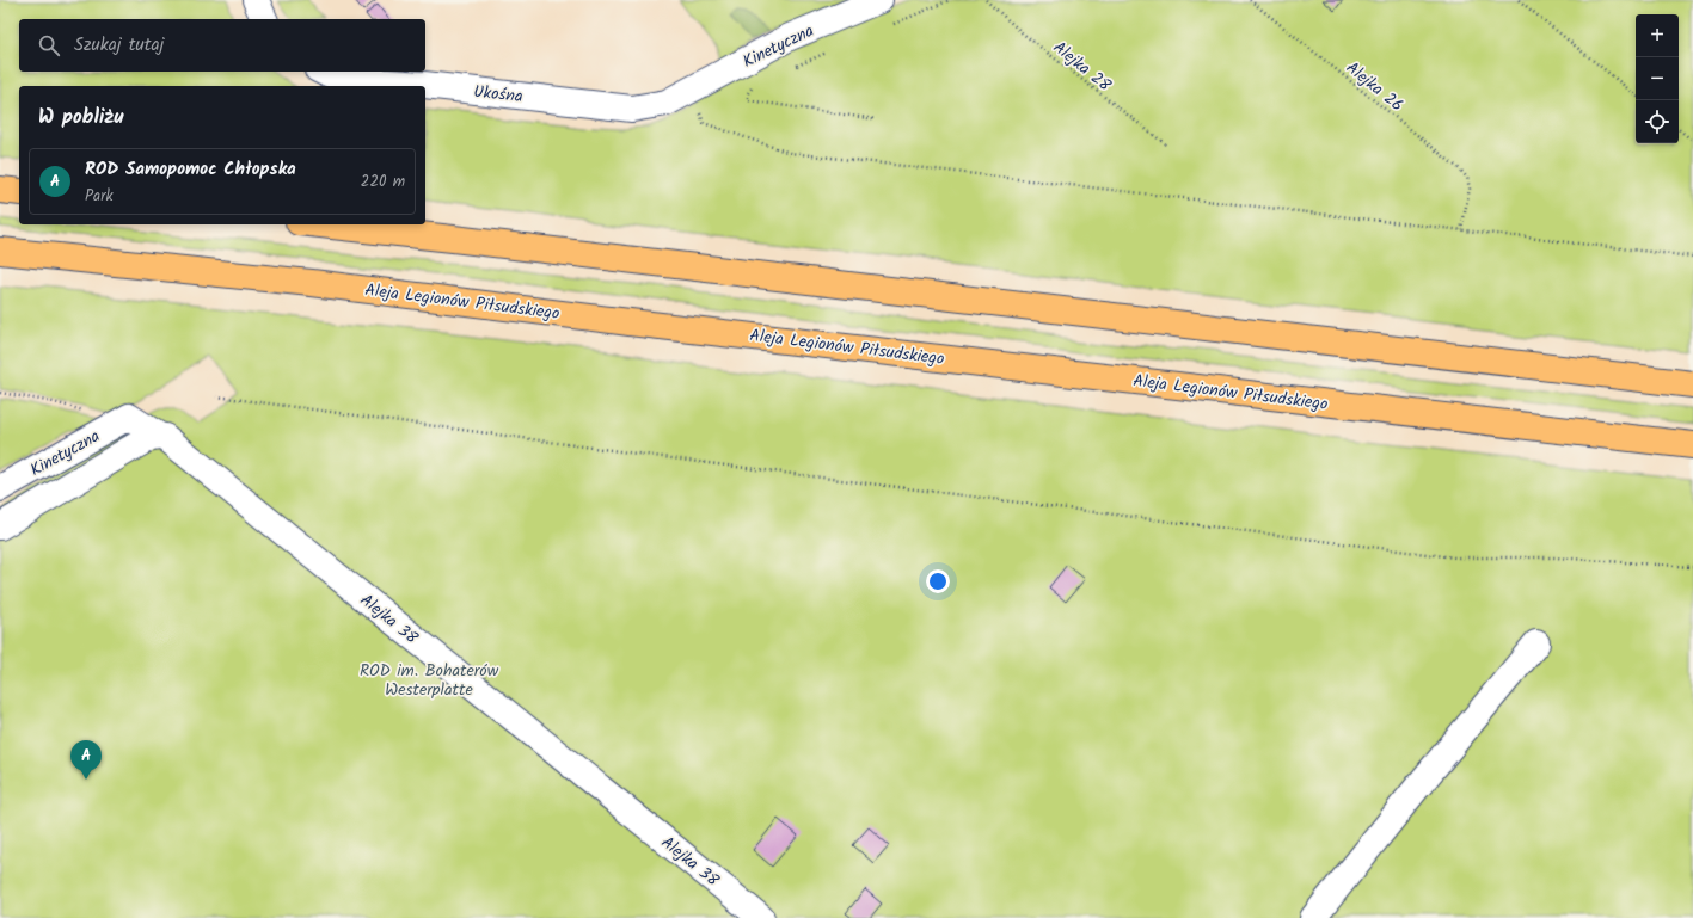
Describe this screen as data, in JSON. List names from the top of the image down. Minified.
{"streets":{"highway":["Aleja Legionów Piłsudskiego"],"street":["Kinetyczna","Ukośna","Alejka 38"],"path":["Alejka 28","Alejka 26"]},"crossings":[["Kinetyczna","Ukośna"],["Kinetyczna","Alejka 38"]],"parks":["ROD im. Bohaterów Westerplatte"],"page":{"map_buttons":["+","−"],"search":"Szukaj tutaj","heading":"W pobliżu","list":[{"mark":"A","name":"ROD Samopomoc Chłopska","note":"Park","value":"220 m"}],"pins":"A"}}
